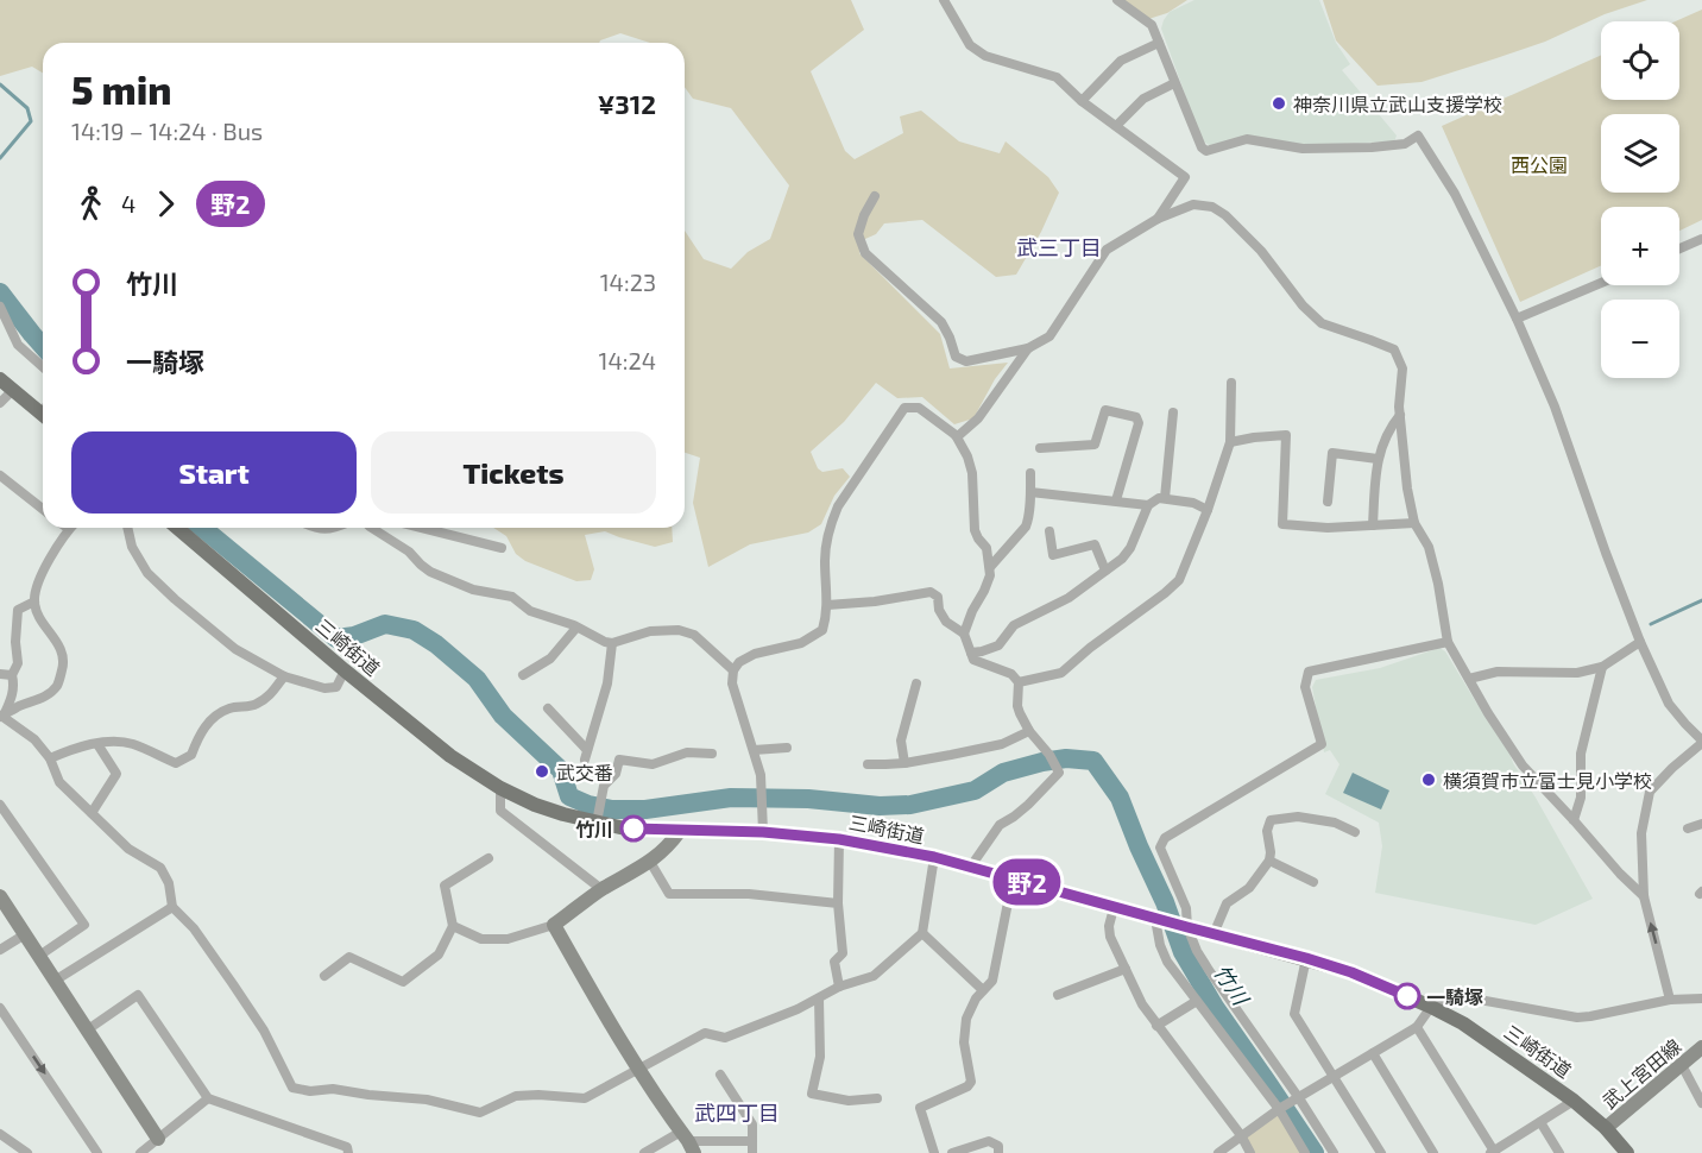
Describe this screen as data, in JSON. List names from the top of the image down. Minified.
{"streets":{"main road":["三崎街道"],"street":["武上宮田線"]},"crossings":[["三崎街道","武上宮田線"]],"districts":["武三丁目","武四丁目"],"water":["竹川"],"parks":["西公園"],"places":["神奈川県立武山支援学校","武交番","横須賀市立富士見小学校","竹川","一騎塚"],"lines":["bus line 野2"],"page":{"on_map":"野2","map_buttons":["+","−"],"heading":["5 min","14:19 – 14:24 · Bus","¥312"],"legs":["4","野2"],"list":[{"name":"竹川","value":"14:23"},{"name":"一騎塚","value":"14:24"}],"buttons":["Start","Tickets"]}}
